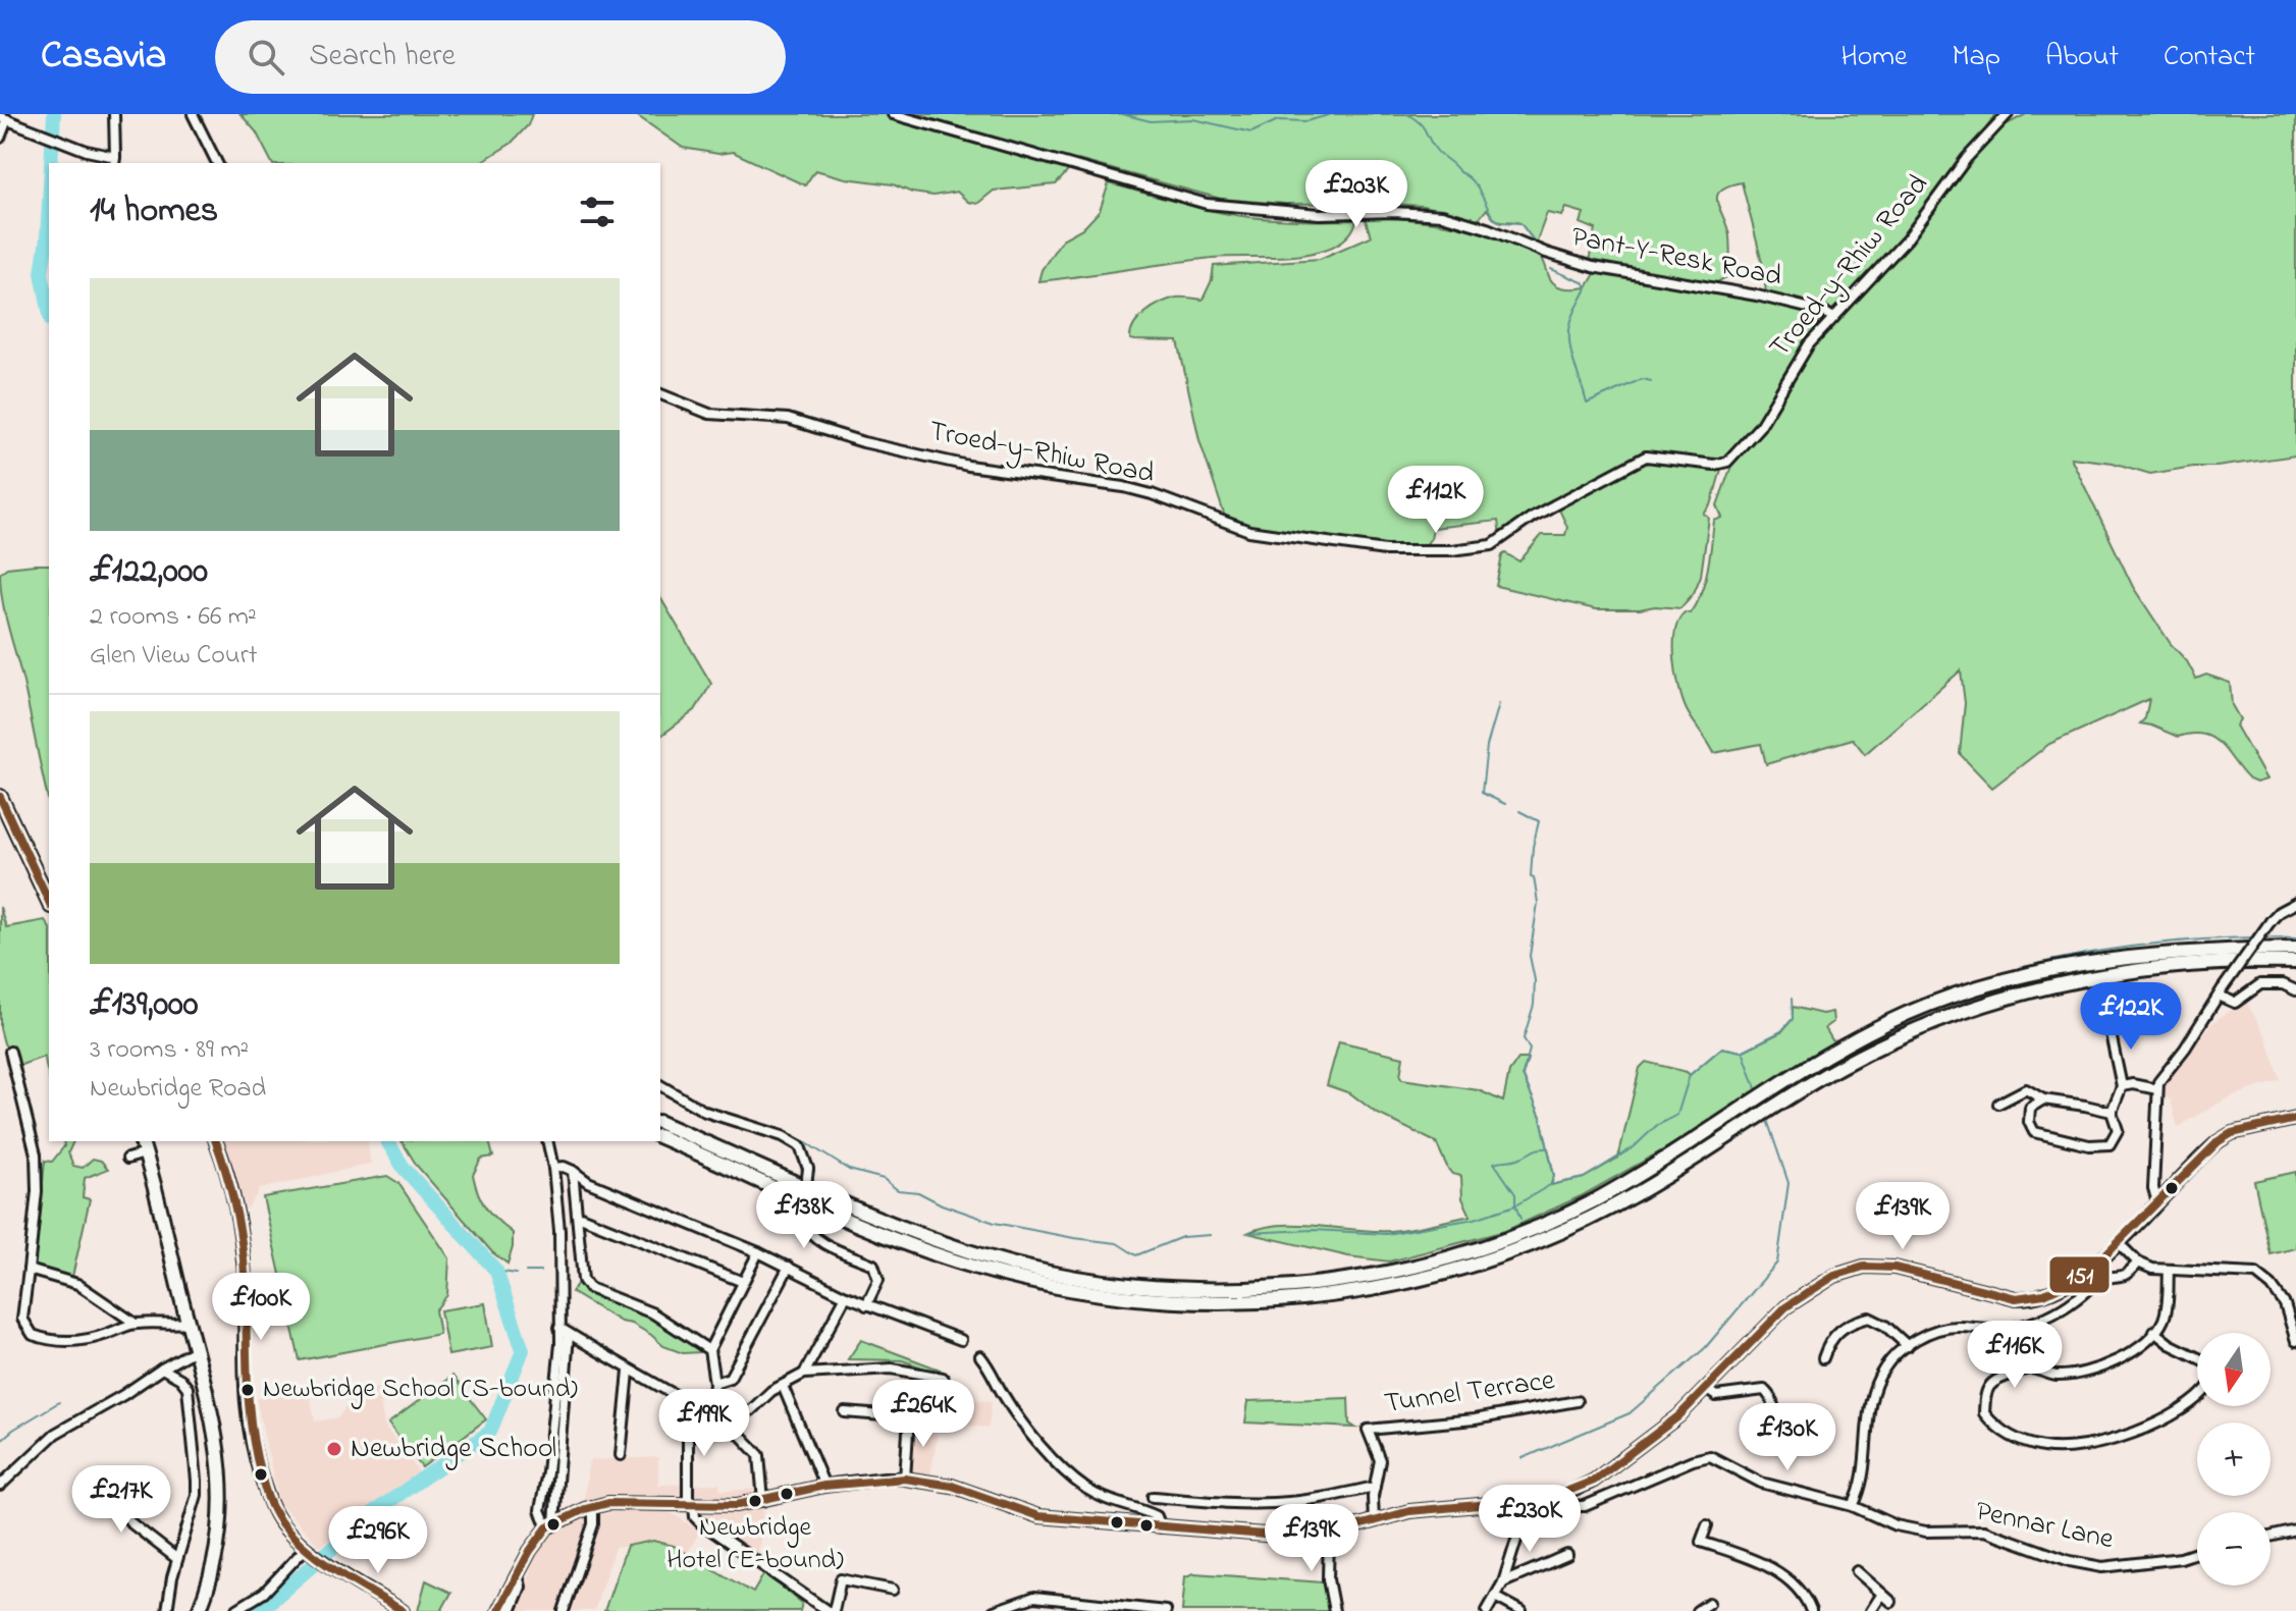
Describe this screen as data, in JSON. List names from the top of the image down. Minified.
{"streets":{"street":["Pant-Y-Resk Road","Troed-y-Rhiw Road","Tunnel Terrace","Pennar Lane"]},"crossings":[["Pant-Y-Resk Road","Troed-y-Rhiw Road"]],"places":["Newbridge School (S-bound)","Newbridge School","Newbridge Hotel (E-bound)"],"lines":["transit line 151"],"north":"bottom","page":{"header":"Casavia","search":"Search here","nav":["Home","Map","About","Contact"],"price":["£203K","£112K","£122K","£138K","£139K","£100K","£116K","£264K","£199K","£130K","£217K","£230K","£139K","£296K"],"heading":"14 homes","list":[{"name":"£122,000","note":"2 rooms · 66 m² · Glen View Court"},{"name":"£139,000","note":"3 rooms · 89 m² · Newbridge Road"}],"map_buttons":["+","−"]}}
